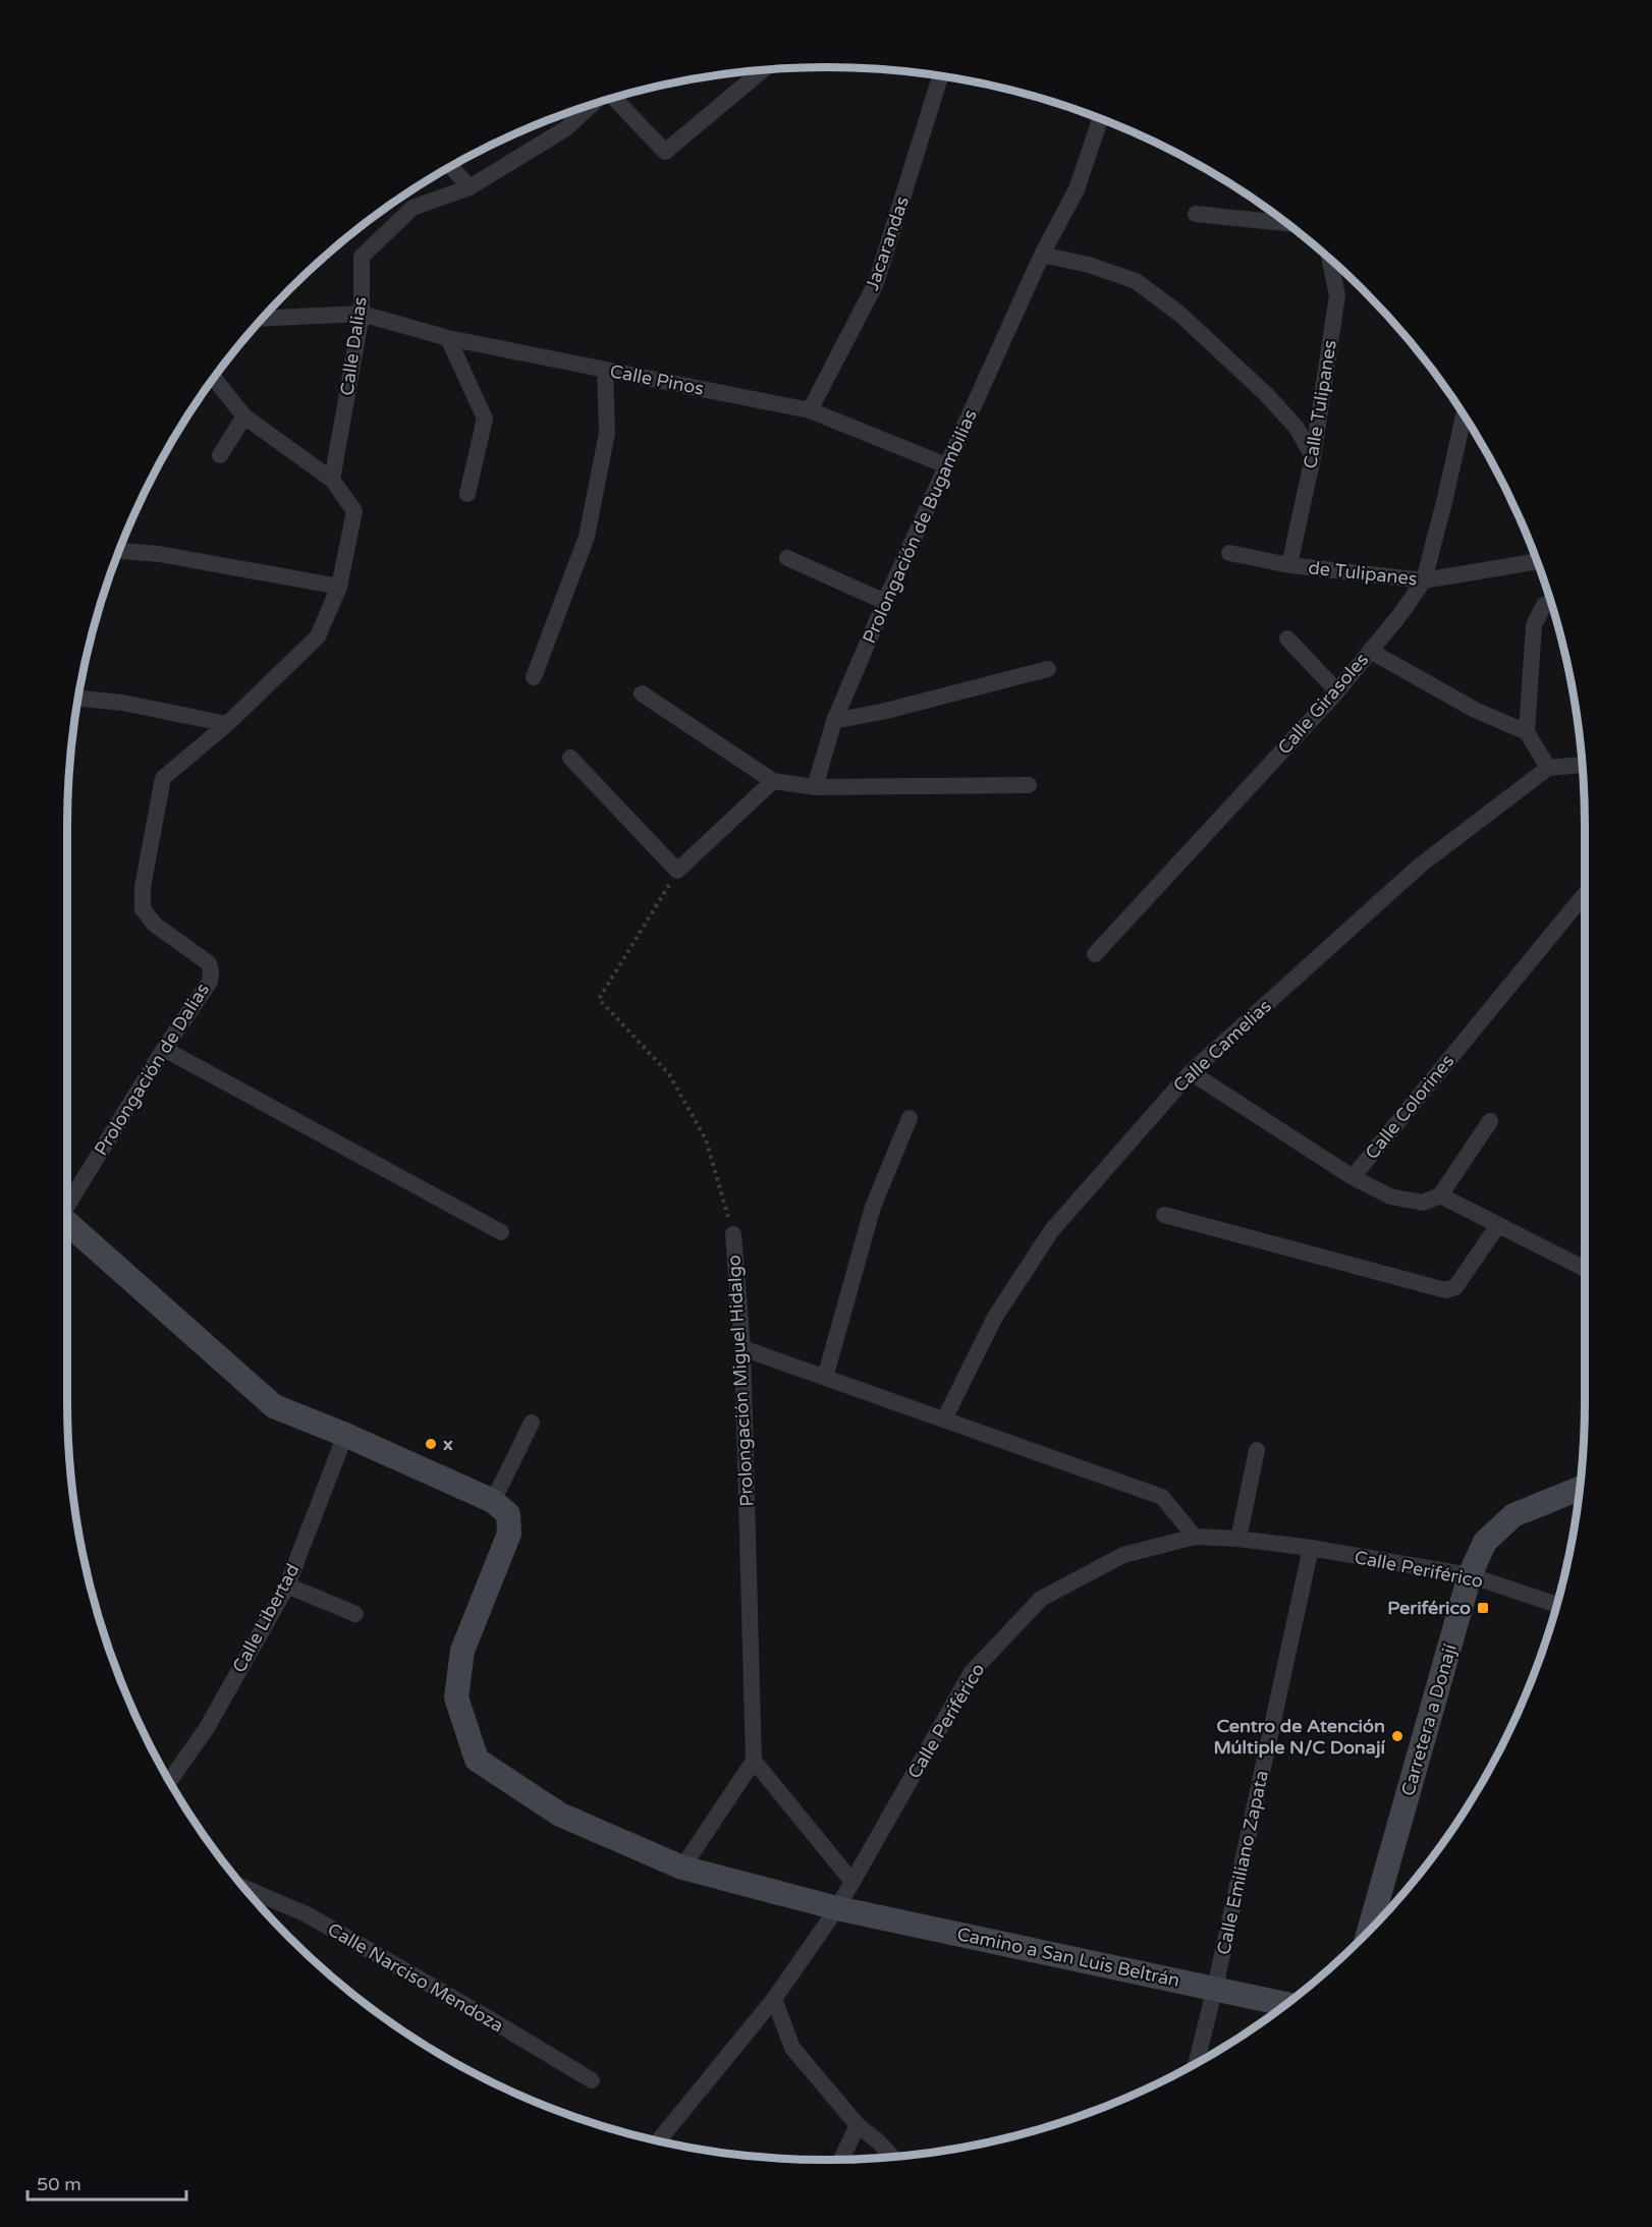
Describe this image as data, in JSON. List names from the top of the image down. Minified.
{"streets":{"main road":["Carretera a Donají","Camino a San Luis Beltrán"],"street":["Jacarandas","Calle Dalias","Calle Pinos","Calle Tulipanes","Prolongación de Bugambilias","de Tulipanes","Calle Girasoles","Calle Camelias","Prolongación de Dalias","Calle Colorines","Prolongación Miguel Hidalgo","Calle Periférico","Calle Libertad","Calle Emiliano Zapata","Calle Narciso Mendoza"]},"crossings":[["Jacarandas","Calle Pinos"],["Calle Dalias","Calle Pinos"],["Calle Dalias","Prolongación de Dalias"],["Calle Pinos","Prolongación de Bugambilias"],["Calle Tulipanes","de Tulipanes"],["de Tulipanes","Calle Girasoles"],["Calle Camelias","Calle Colorines"],["Calle Periférico","Carretera a Donají"],["Calle Periférico","Calle Emiliano Zapata"],["Calle Periférico","Camino a San Luis Beltrán"],["Calle Emiliano Zapata","Camino a San Luis Beltrán"]],"places":{"other":["x","Centro de Atención Múltiple N/C Donají"],"transit":["Periférico"]},"scale_bar":"50 m"}
